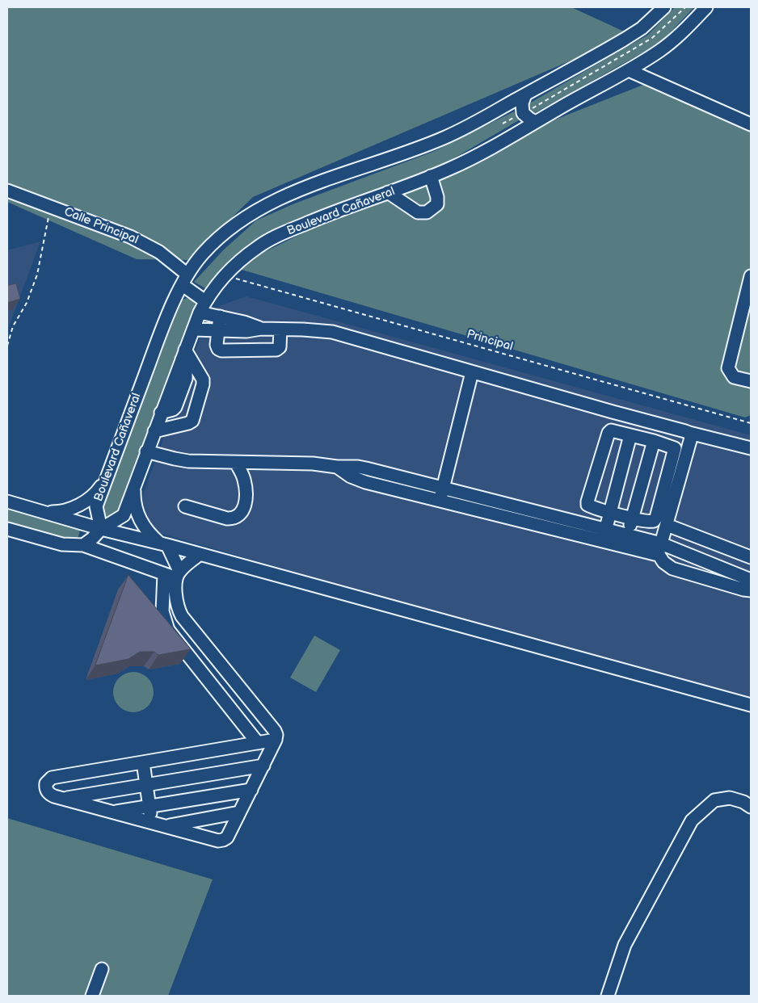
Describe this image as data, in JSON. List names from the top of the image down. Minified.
{"streets":{"street":["Boulevard Cañaveral","Calle Principal"],"path":["Principal"]},"crossings":[["Boulevard Cañaveral","Calle Principal"],["Boulevard Cañaveral","Principal"]]}
